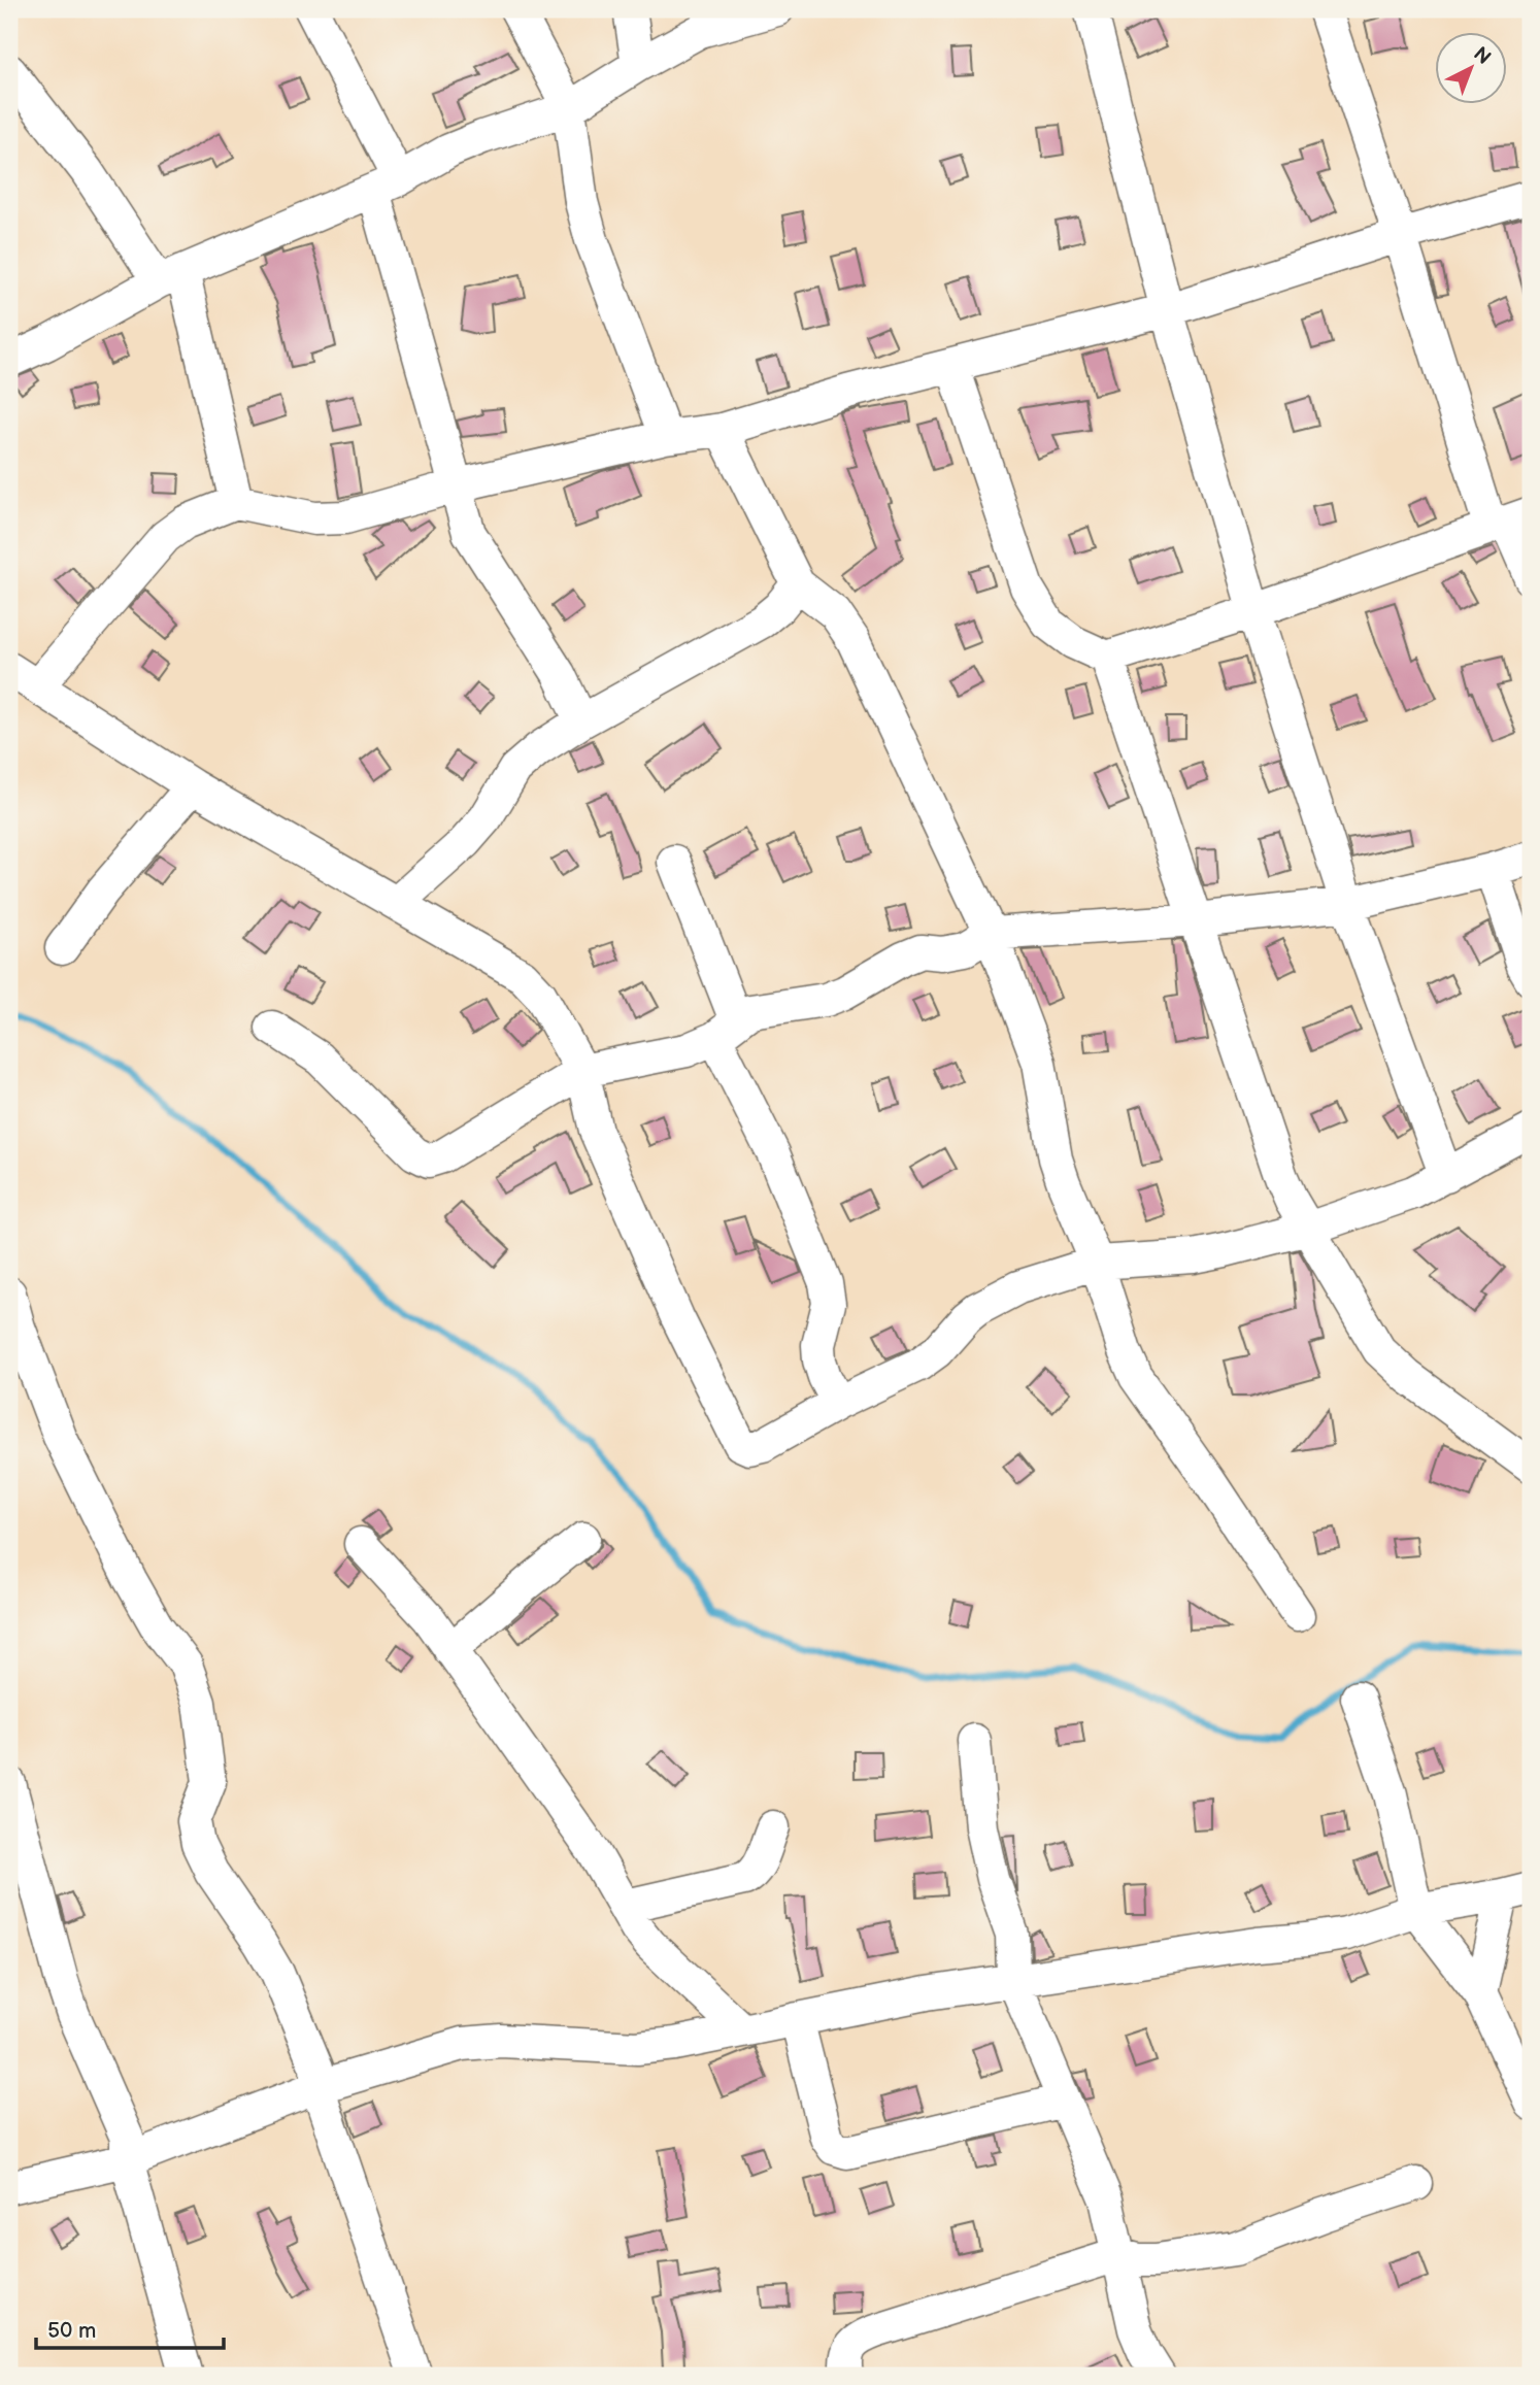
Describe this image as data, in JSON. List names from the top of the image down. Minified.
{"scale_bar":"50 m","north":"top right"}
